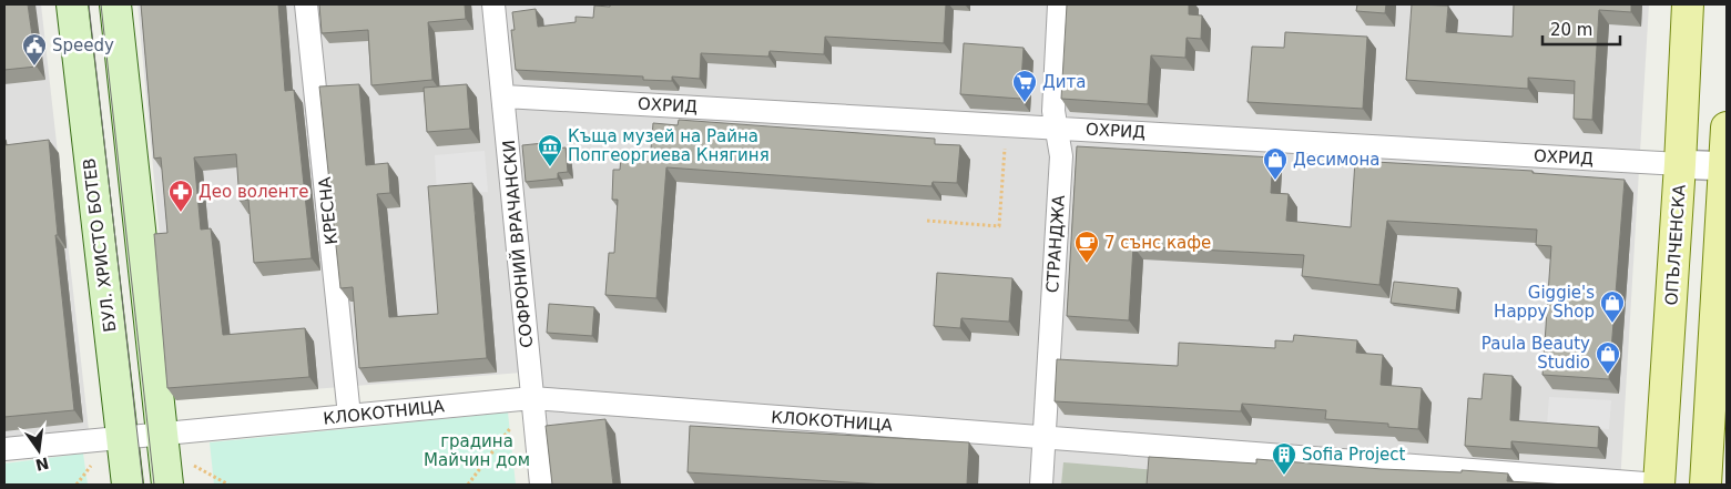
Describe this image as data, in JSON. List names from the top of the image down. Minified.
{"streets":{"main road":["БУЛ. ХРИСТО БОТЕВ","ОПЪЛЧЕНСКА"],"street":["ОХРИД","КРЕСНА","СОФРОНИЙ ВРАЧАНСКИ","СТРАНДЖА","КЛОКОТНИЦА"]},"crossings":[["ОХРИД","СОФРОНИЙ ВРАЧАНСКИ"],["ОХРИД","СТРАНДЖА"],["ОХРИД","ОПЪЛЧЕНСКА"],["КРЕСНА","КЛОКОТНИЦА"],["СОФРОНИЙ ВРАЧАНСКИ","КЛОКОТНИЦА"],["СТРАНДЖА","КЛОКОТНИЦА"],["БУЛ. ХРИСТО БОТЕВ","КЛОКОТНИЦА"],["ОПЪЛЧЕНСКА","КЛОКОТНИЦА"]],"parks":["градина Майчин дом"],"places":{"public building":["Speedy"],"supermarket":["Дита"],"museum":["Къща музей на Райна Попгеоргиева Княгиня"],"shop":["Десимона","Giggie's Happy Shop","Paula Beauty Studio"],"pharmacy":["Део воленте"],"cafe":["7 сънс кафе"],"building":["Sofia Project"]},"scale_bar":"20 m","north":"bottom"}
